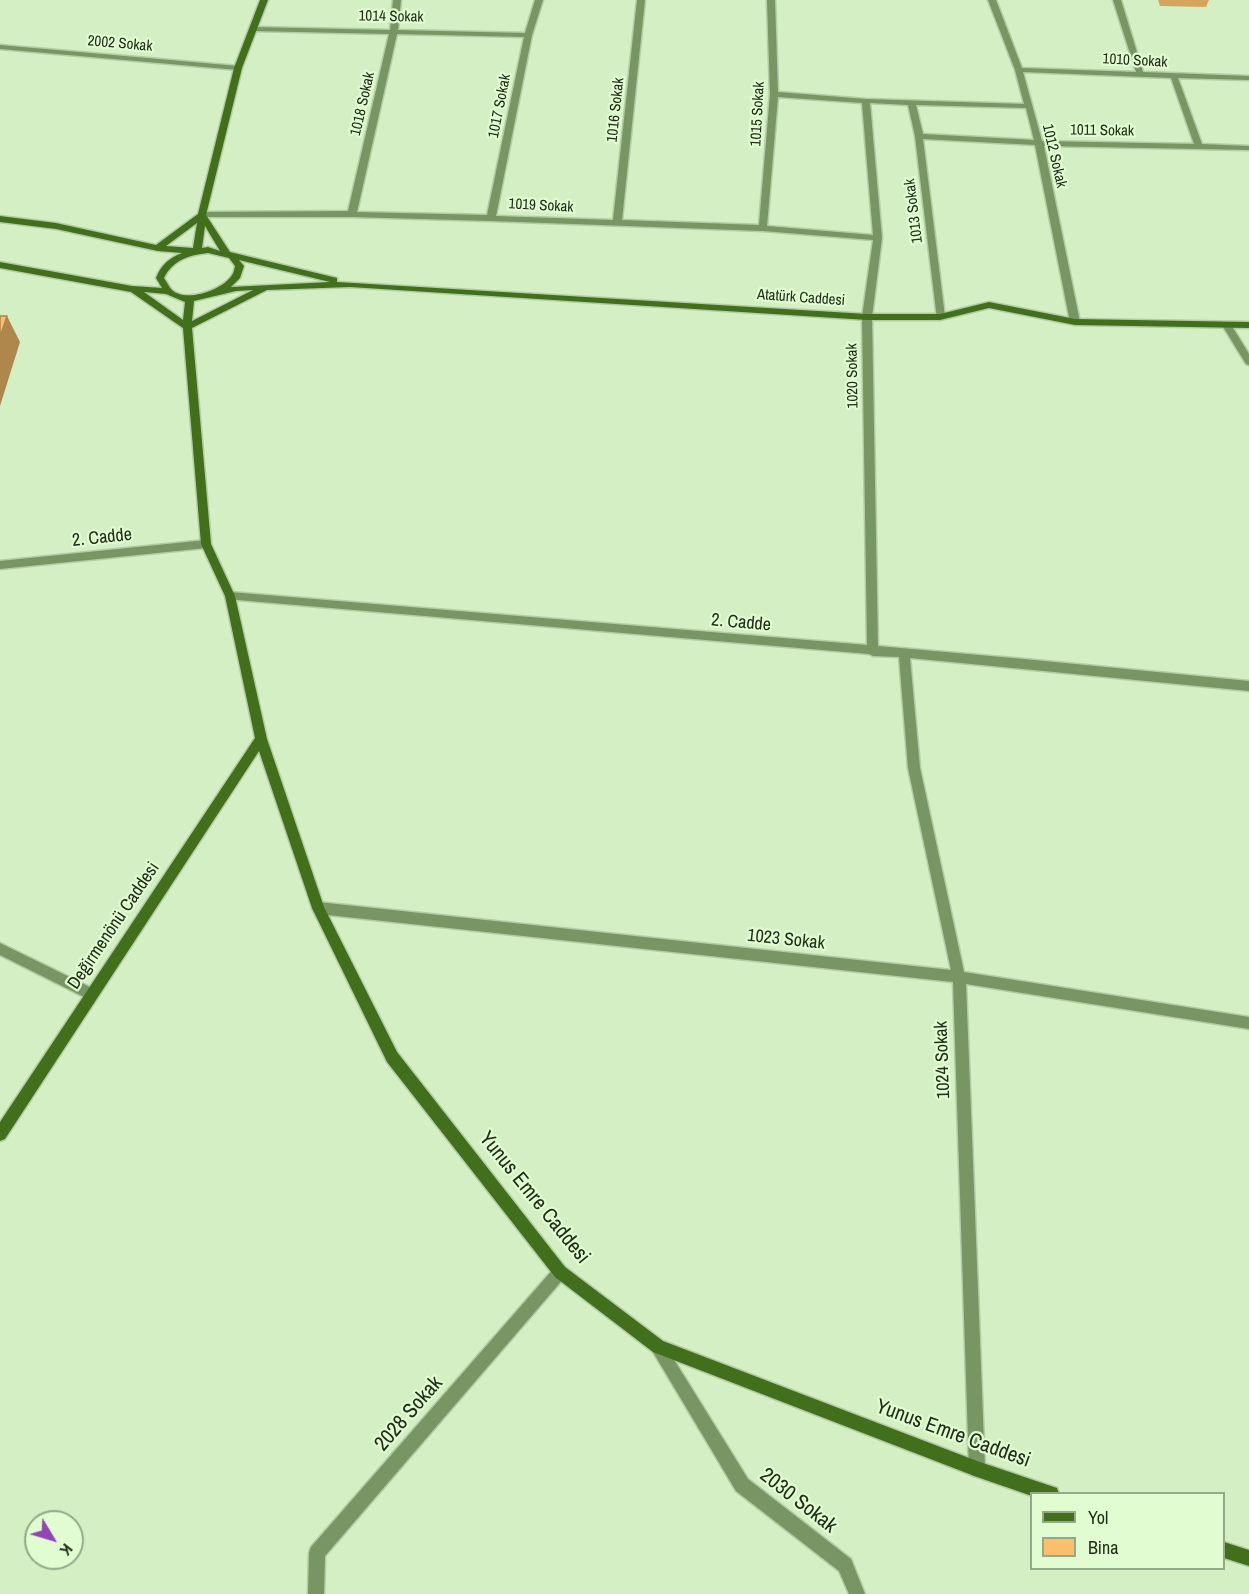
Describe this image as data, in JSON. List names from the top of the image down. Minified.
{"streets":{"street":["1014 Sokak","2002 Sokak","1010 Sokak","1018 Sokak","1017 Sokak","1016 Sokak","1015 Sokak","1011 Sokak","1012 Sokak","1019 Sokak","1013 Sokak","Atatürk Caddesi","1020 Sokak","2. Cadde","Değirmenönü Caddesi","1023 Sokak","1024 Sokak","Yunus Emre Caddesi","2028 Sokak","2030 Sokak"]},"crossings":[["1014 Sokak","1018 Sokak"],["1014 Sokak","1017 Sokak"],["1010 Sokak","1012 Sokak"],["1018 Sokak","1019 Sokak"],["1017 Sokak","1019 Sokak"],["1016 Sokak","1019 Sokak"],["1015 Sokak","1019 Sokak"],["1011 Sokak","1012 Sokak"],["1011 Sokak","1013 Sokak"],["1012 Sokak","Atatürk Caddesi"],["1019 Sokak","1020 Sokak"],["1013 Sokak","Atatürk Caddesi"],["Atatürk Caddesi","1020 Sokak"],["1020 Sokak","2. Cadde"],["2. Cadde","1024 Sokak"],["2. Cadde","Yunus Emre Caddesi"],["Değirmenönü Caddesi","Yunus Emre Caddesi"],["1023 Sokak","1024 Sokak"],["1023 Sokak","Yunus Emre Caddesi"],["1024 Sokak","Yunus Emre Caddesi"],["Yunus Emre Caddesi","2028 Sokak"],["Yunus Emre Caddesi","2030 Sokak"]],"legend":["Yol","Bina"],"north":"bottom right"}
